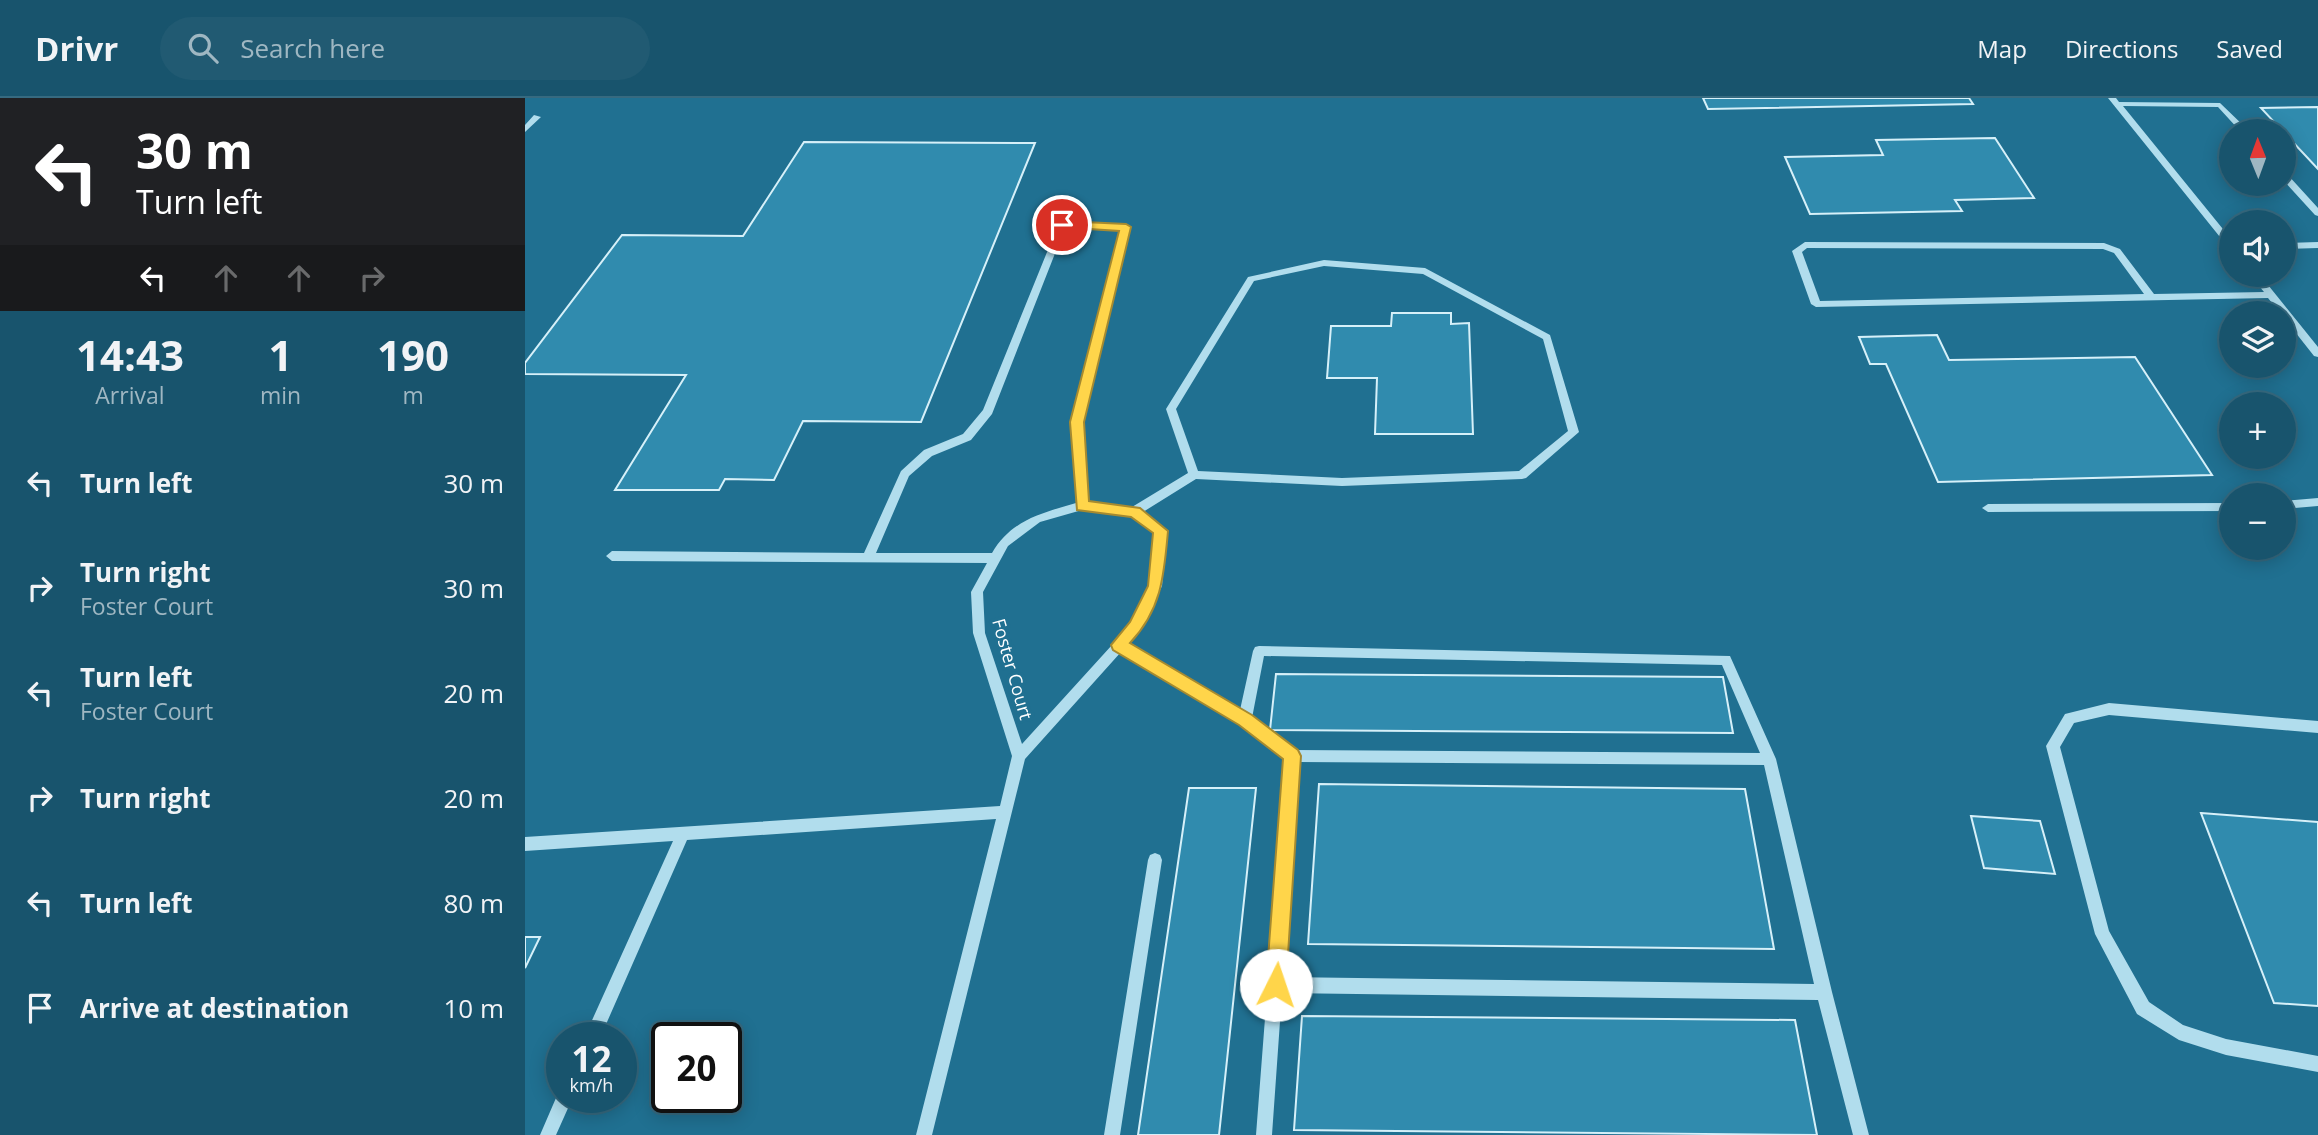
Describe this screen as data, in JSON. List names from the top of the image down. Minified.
{"streets":{"street":["Foster Court"]},"north":"top","page":{"header":"Drivr","search":"Search here","nav":["Map","Directions","Saved"],"turn":["30 m","Turn left"],"map_buttons":["+","−"],"eta":["14:43","Arrival","1","min","190","m"],"list":[{"name":"Turn left","value":"30 m"},{"name":"Turn right","note":"Foster Court","value":"30 m"},{"name":"Turn left","note":"Foster Court","value":"20 m"},{"name":"Turn right","value":"20 m"},{"name":"Turn left","value":"80 m"},{"name":"Arrive at destination","value":"10 m"}],"speed":"12 km/h","limit":"20"}}
